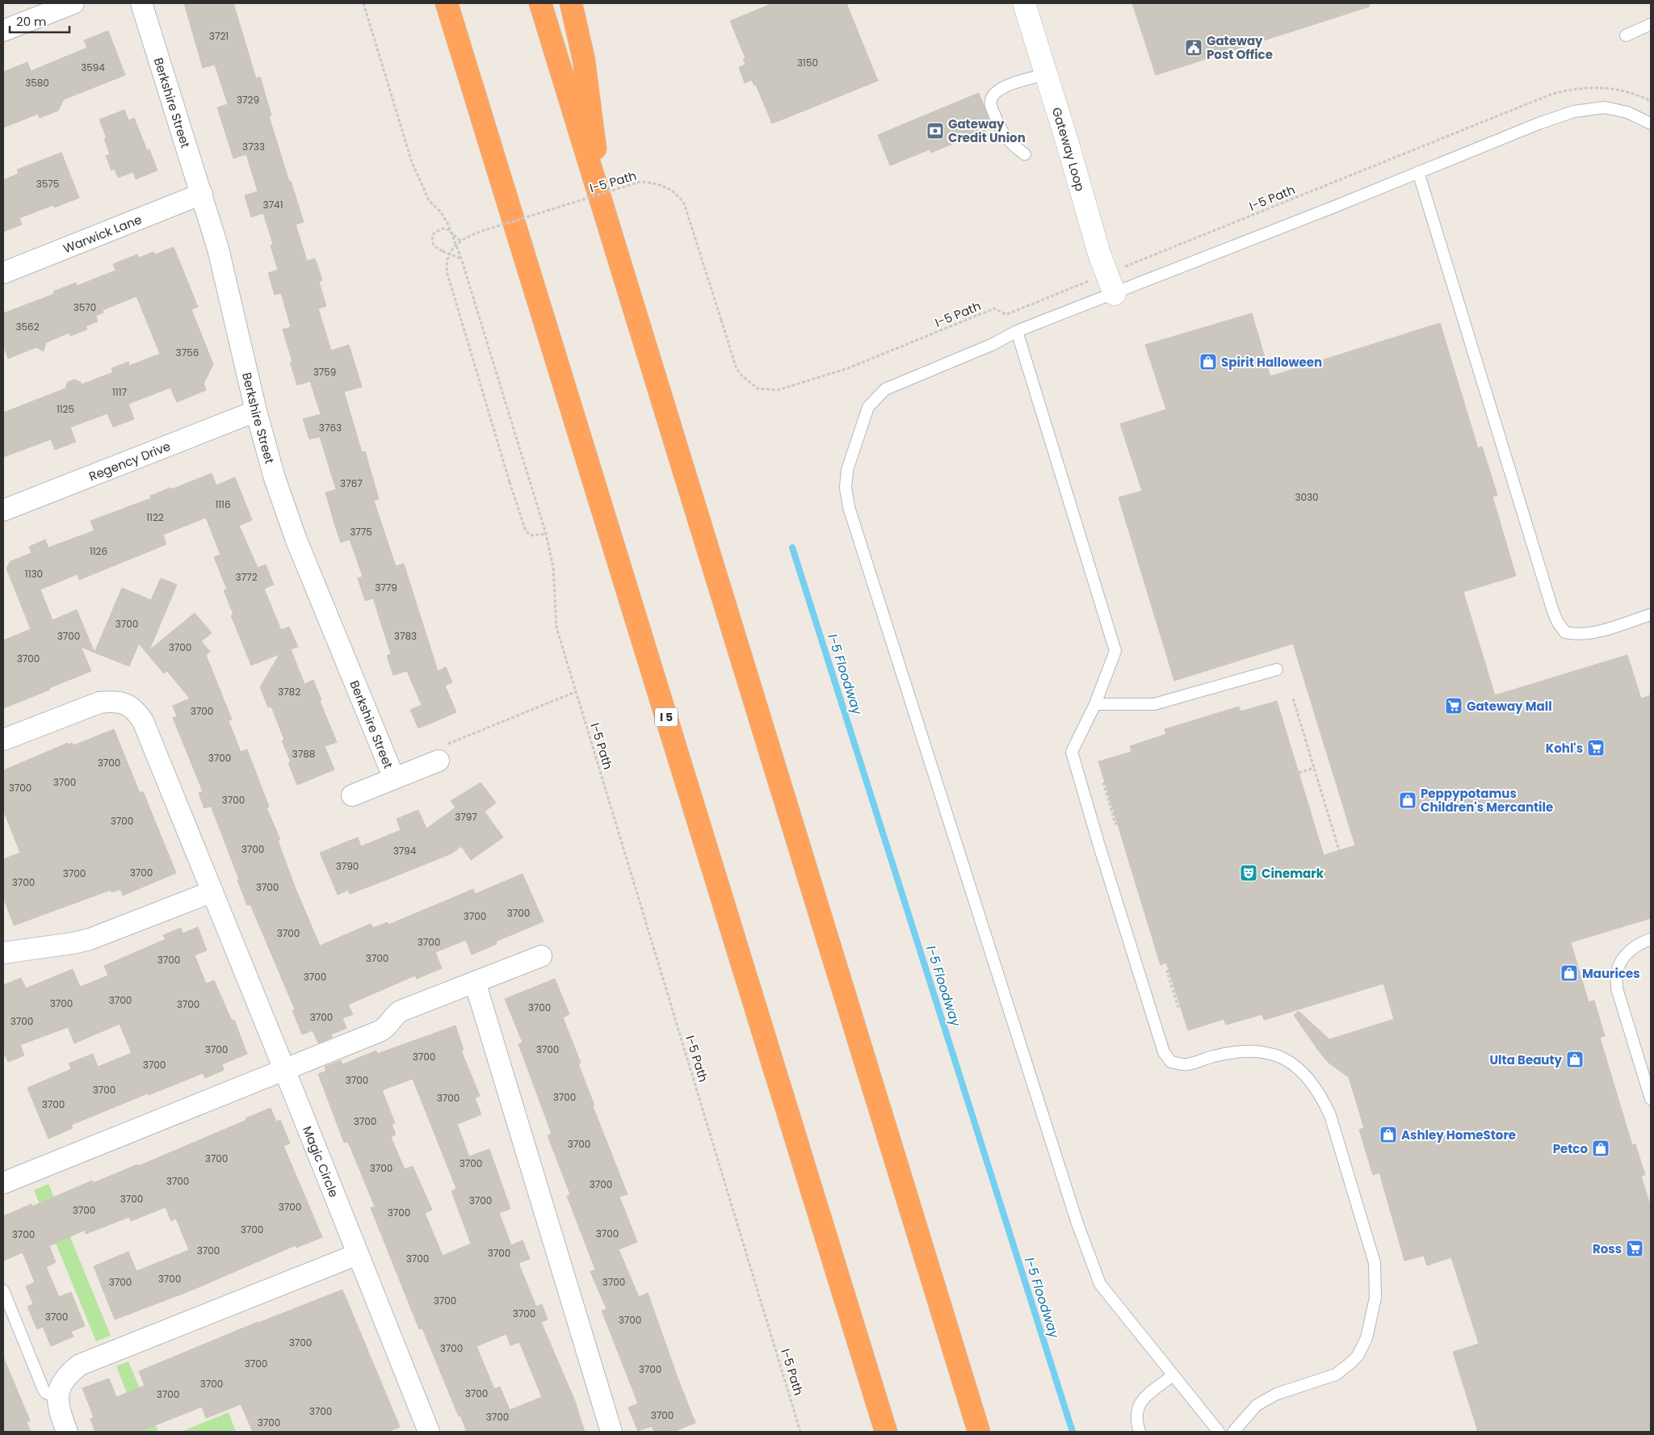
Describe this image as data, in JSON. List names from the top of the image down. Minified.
{"streets":{"highway":["I 5"],"street":["Berkshire Street","Gateway Loop","Warwick Lane","Regency Drive","Magic Circle"],"path":["I-5 Path"]},"crossings":[["Berkshire Street","Warwick Lane"],["Berkshire Street","Regency Drive"],["Gateway Loop","I-5 Path"]],"water":["I-5 Floodway"],"places":{"public building":["Gateway Post Office"],"bank":["Gateway Credit Union"],"shop":["Spirit Halloween","Peppypotamus Children's Mercantile","Maurices","Ulta Beauty","Ashley HomeStore","Petco"],"supermarket":["Gateway Mall","Kohl's","Ross"],"theatre":["Cinemark"]},"house_numbers":["3721","3150","3594","3580","3729","3733","3575","3741","3570","3562","3756","3759","1117","1125","3763","3767","3030","1116","1122","3775","1126","1130","3772","3779","3700","3700","3783","3700","3700","3782","3700","3788","3700","3700","3700","3700","3700","3797","3700","3700","3794","3790","3700","3700","3700","3700","3700","3700","3700","3700","3700","3700","3700","3700","3700","3700","3700","3700","3700","3700","3700","3700","3700","3700","3700","3700","3700","3700","3700","3700","3700","3700","3700","3700","3700","3700","3700","3700","3700","3700","3700","3700","3700","3700","3700","3700","3700","3700","3700","3700","3700","3700","3700","3700","3700","3700","3700","3700","3700","3700","3700","3700","3700","3700"],"scale_bar":"20 m"}
